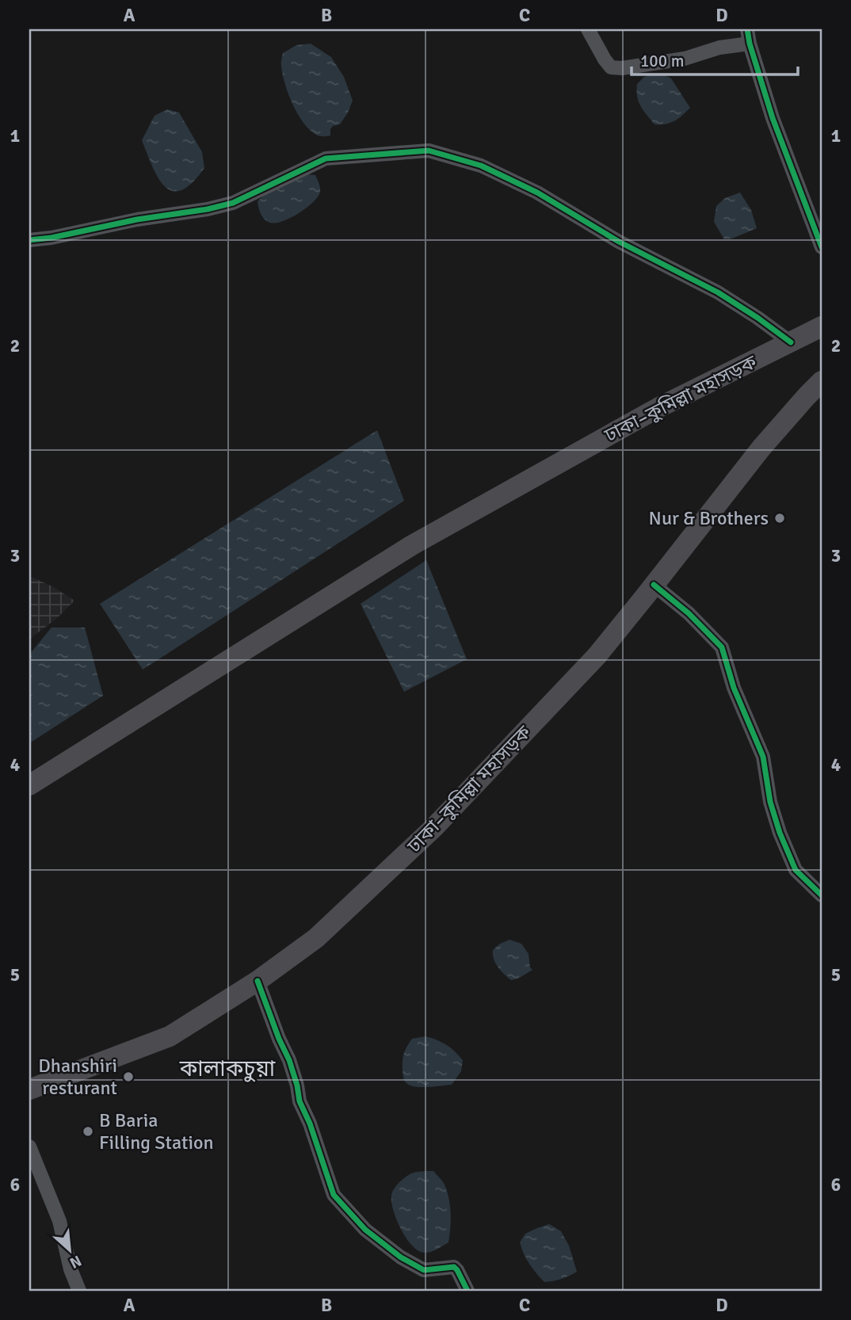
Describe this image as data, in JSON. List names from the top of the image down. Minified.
{"streets":{"highway":["ঢাকা–কুমিল্লা মহাসড়ক"]},"districts":["কালাকচুয়া"],"places":["Nur & Brothers","Dhanshiri resturant","B Baria Filling Station"],"scale_bar":"100 m","north":"bottom right","grid":{"columns":["A","B","C","D"],"rows":["1","2","3","4","5","6"]}}
